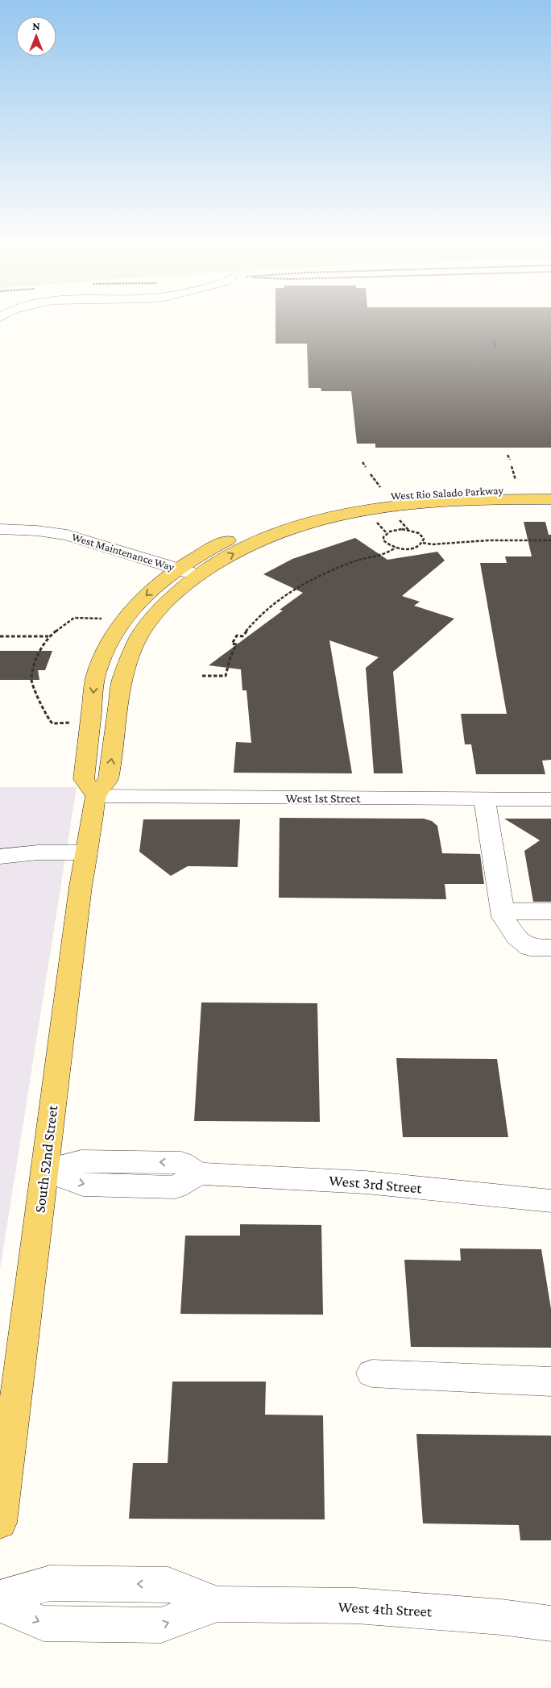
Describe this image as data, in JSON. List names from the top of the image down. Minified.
{"streets":{"main road":["West Rio Salado Parkway","South 52nd Street"],"street":["West Maintenance Way","West 1st Street","West 3rd Street","West 4th Street"]},"crossings":[["West Rio Salado Parkway","West Maintenance Way"],["West Rio Salado Parkway","West 1st Street"],["West Rio Salado Parkway","South 52nd Street"],["West 1st Street","South 52nd Street"],["South 52nd Street","West 3rd Street"]],"north":"top"}
